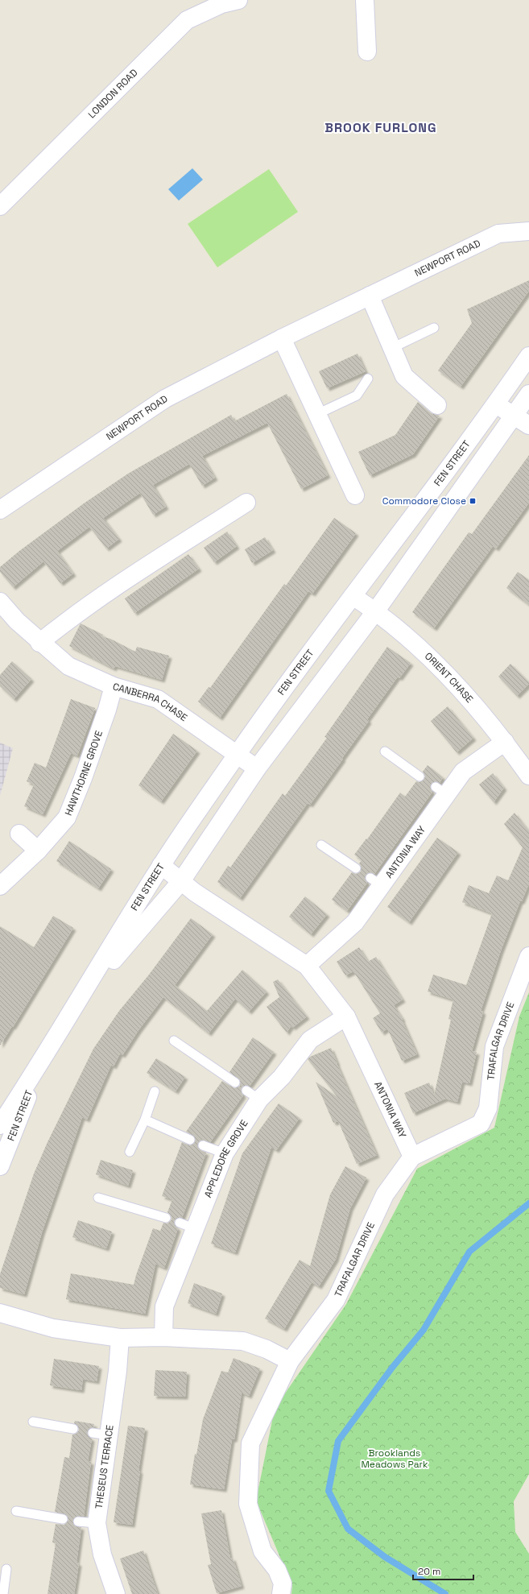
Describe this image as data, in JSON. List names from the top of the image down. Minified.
{"streets":{"street":["LONDON ROAD","NEWPORT ROAD","FEN STREET","ORIENT CHASE","CANBERRA CHASE","HAWTHORNE GROVE","ANTONIA WAY","TRAFALGAR DRIVE","APPLEDORE GROVE","THESEUS TERRACE"]},"crossings":[["FEN STREET","ORIENT CHASE"],["FEN STREET","CANBERRA CHASE"],["FEN STREET","ANTONIA WAY"],["ORIENT CHASE","ANTONIA WAY"],["CANBERRA CHASE","HAWTHORNE GROVE"],["ANTONIA WAY","TRAFALGAR DRIVE"],["ANTONIA WAY","APPLEDORE GROVE"]],"districts":["BROOK FURLONG"],"parks":["Brooklands Meadows Park"],"places":{"transit":["Commodore Close"]},"scale_bar":"20 m"}
